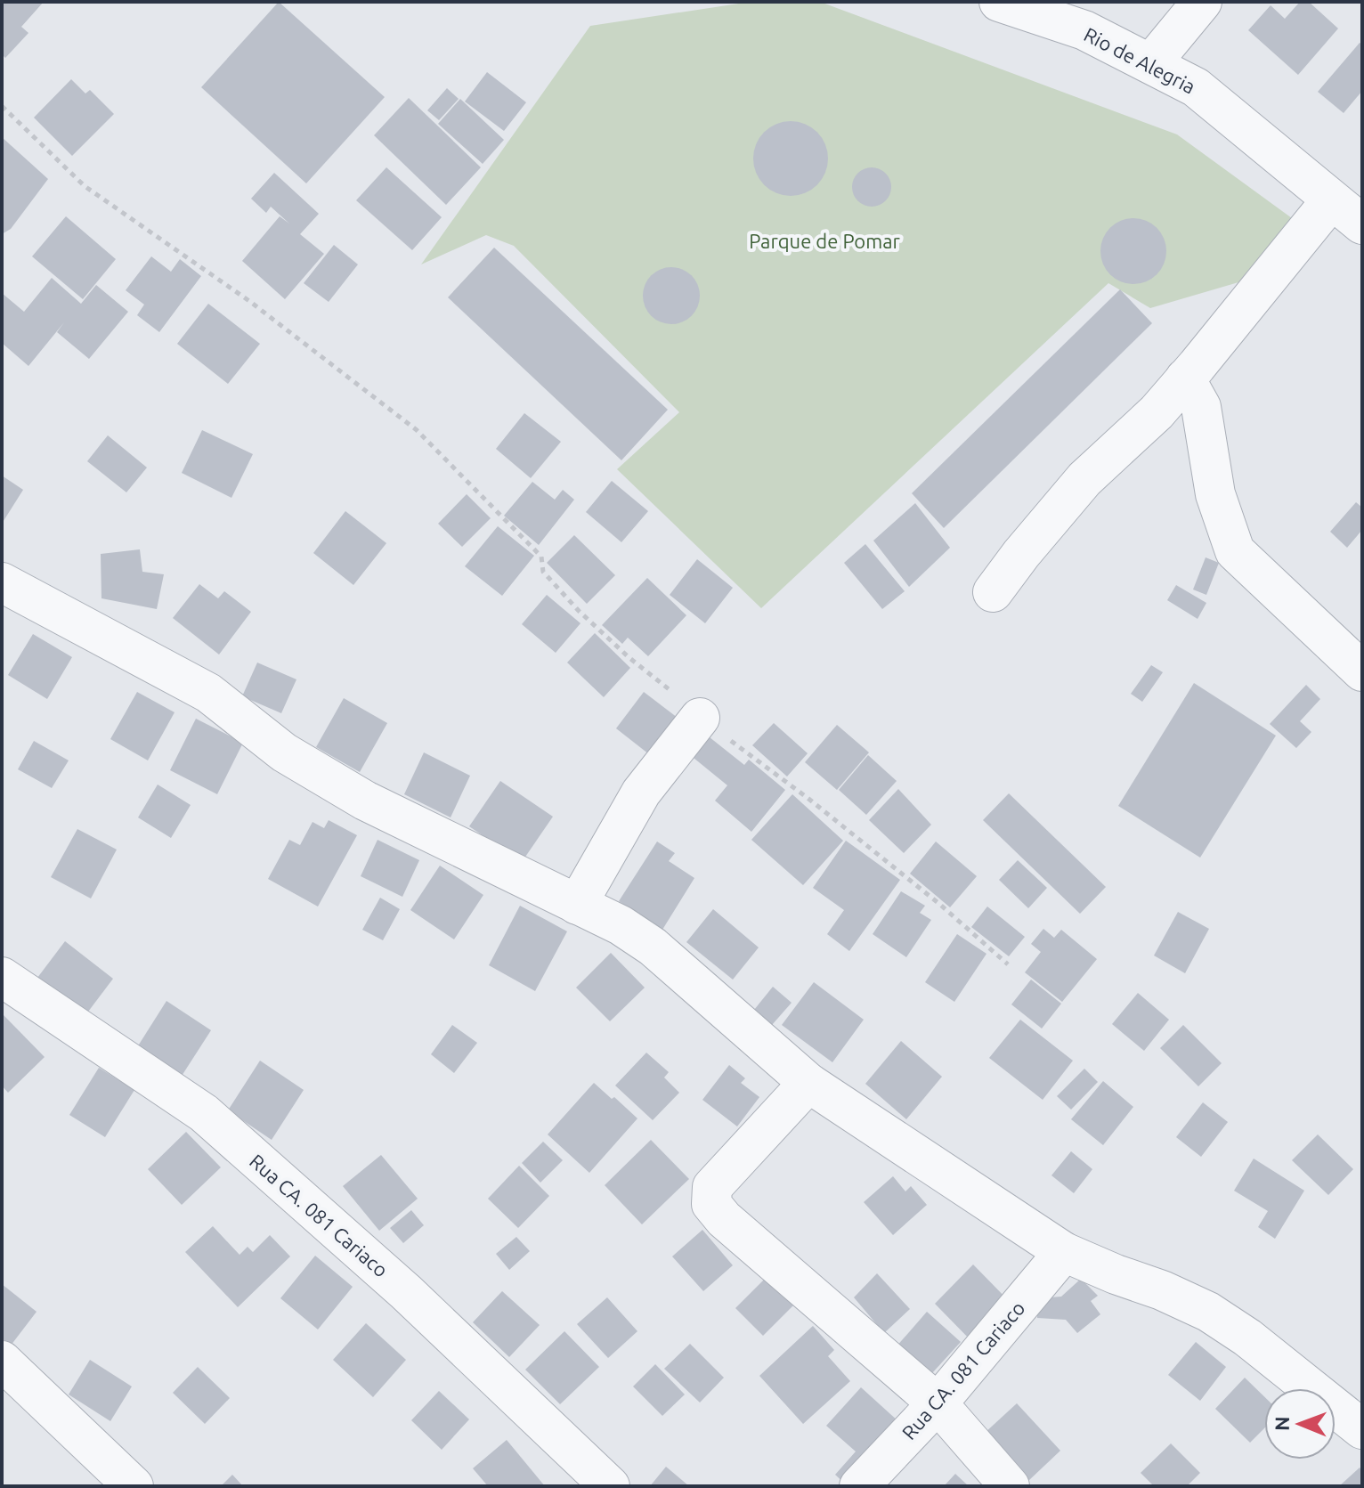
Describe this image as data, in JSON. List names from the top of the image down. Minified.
{"streets":{"street":["Rio de Alegria","Rua CA. 081 Cariaco"]},"parks":["Parque de Pomar"],"north":"left"}
